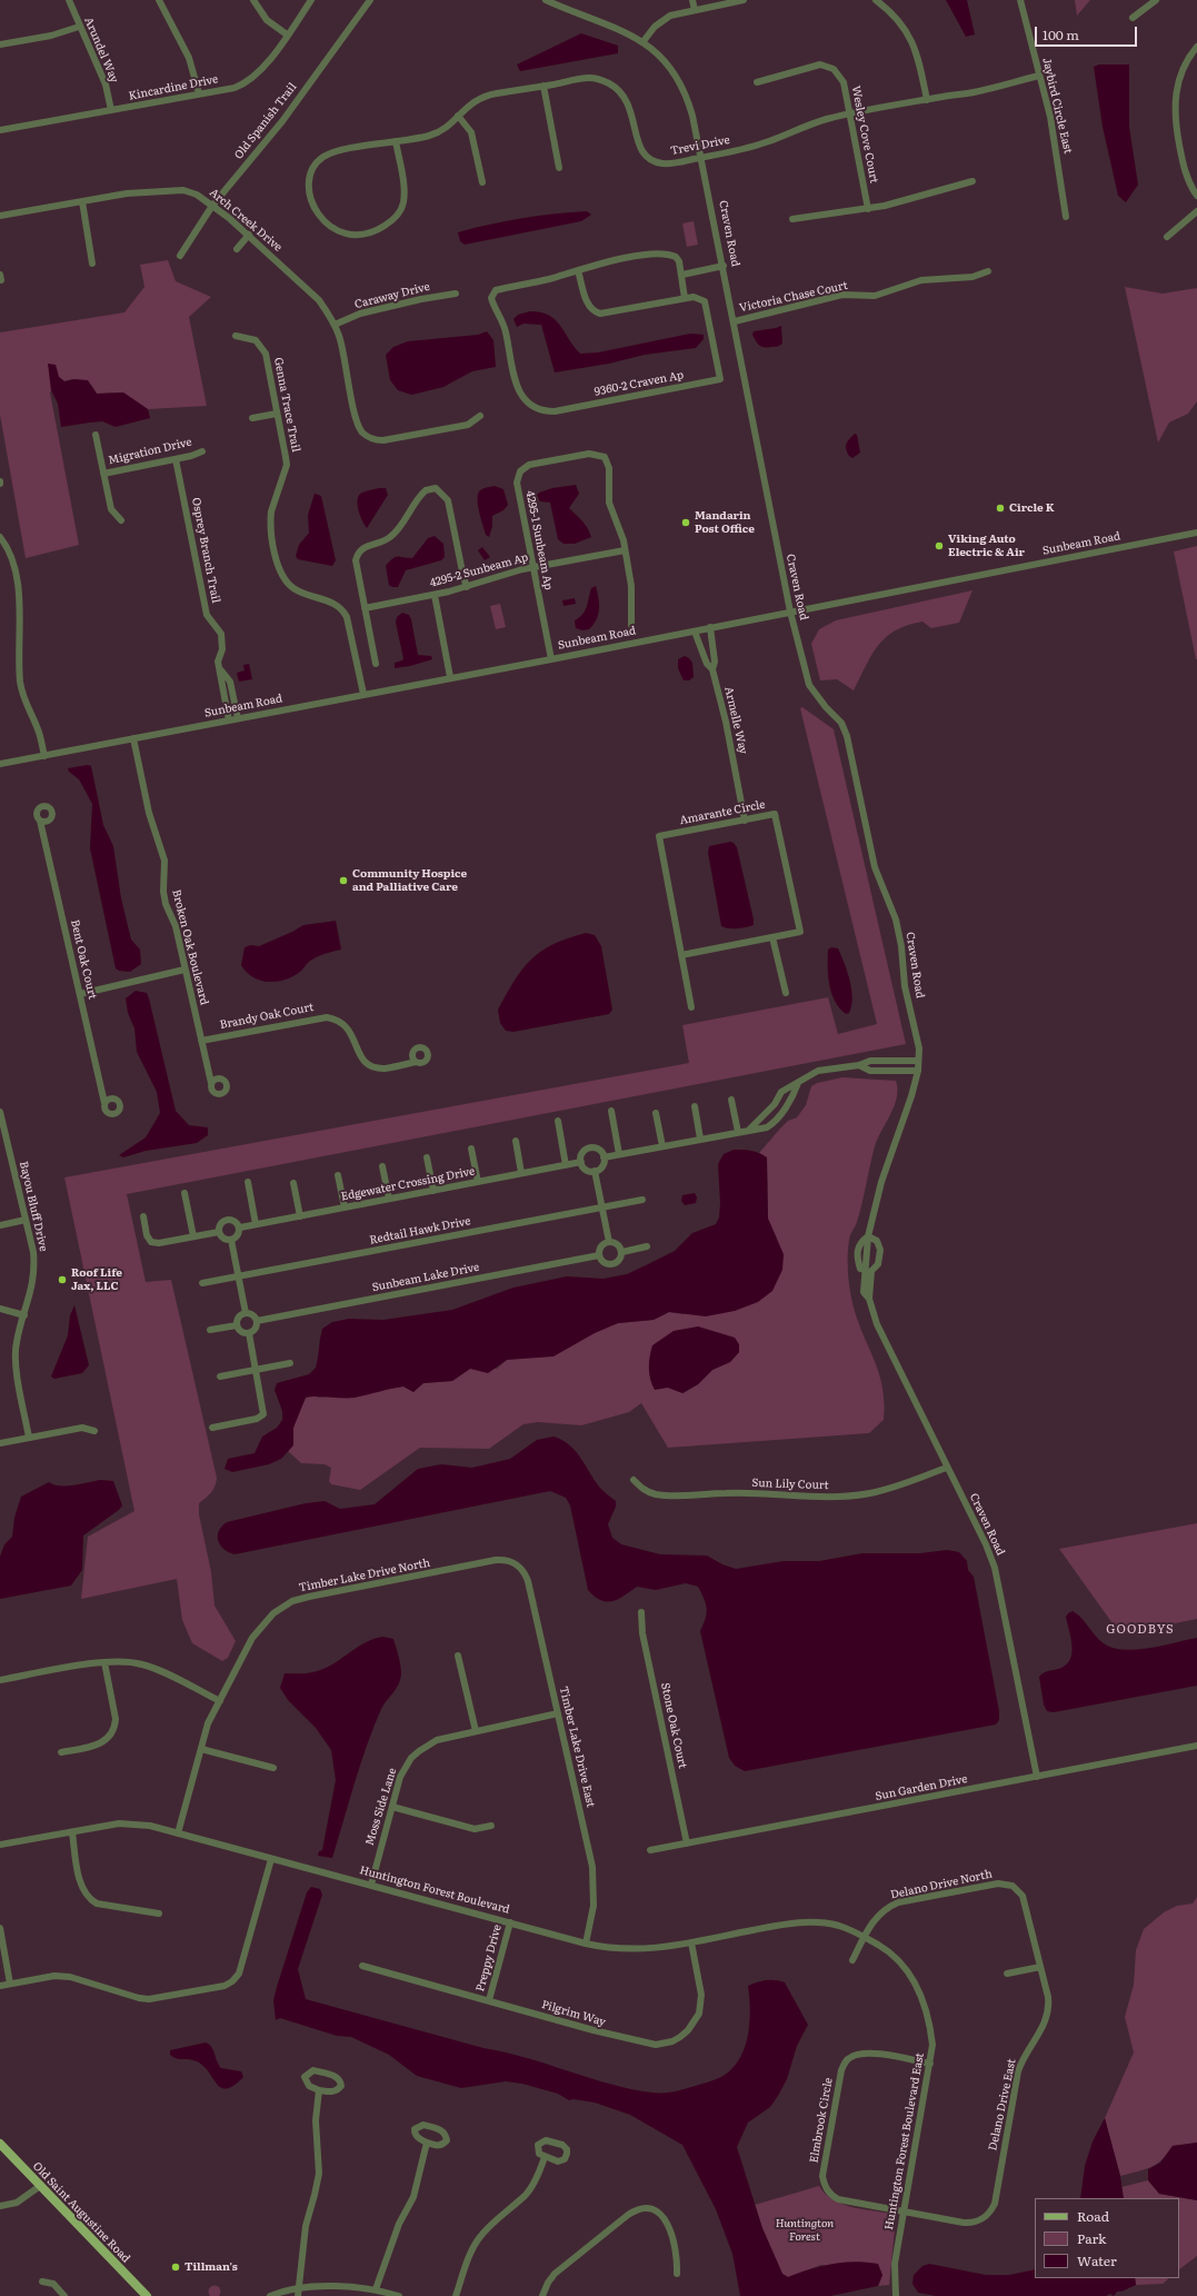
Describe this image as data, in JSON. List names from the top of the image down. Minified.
{"streets":{"main road":["Old Saint Augustine Road"],"street":["Arundel Way","Kincardine Drive","Jaybird Circle East","Old Spanish Trail","Wesley Cove Court","Trevi Drive","Arch Creek Drive","Craven Road","Caraway Drive","Victoria Chase Court","9360-2 Craven Ap","Genna Trace Trail","Migration Drive","4295-1 Sunbeam Ap","Sunbeam Road","Osprey Branch Trail","4295-2 Sunbeam Ap","Armelle Way","Amarante Circle","Broken Oak Boulevard","Bent Oak Court","Brandy Oak Court","Edgewater Crossing Drive","Bayou Bluff Drive","Redtail Hawk Drive","Sunbeam Lake Drive","Sun Lily Court","Timber Lake Drive North","Stone Oak Court","Timber Lake Drive East","Sun Garden Drive","Moss Side Lane","Delano Drive North","Huntington Forest Boulevard","Preppy Drive","Pilgrim Way","Delano Drive East","Elmbrook Circle","Huntington Forest Boulevard East"]},"crossings":[["Arundel Way","Kincardine Drive"],["Jaybird Circle East","Trevi Drive"],["Old Spanish Trail","Arch Creek Drive"],["Wesley Cove Court","Trevi Drive"],["Trevi Drive","Craven Road"],["Arch Creek Drive","Caraway Drive"],["Craven Road","Victoria Chase Court"],["Craven Road","Sunbeam Road"],["Craven Road","Sun Lily Court"],["Craven Road","Sun Garden Drive"],["Genna Trace Trail","Sunbeam Road"],["Migration Drive","Osprey Branch Trail"],["4295-1 Sunbeam Ap","Sunbeam Road"],["4295-1 Sunbeam Ap","4295-2 Sunbeam Ap"],["Sunbeam Road","Osprey Branch Trail"],["Sunbeam Road","Armelle Way"],["Sunbeam Road","Broken Oak Boulevard"],["Armelle Way","Amarante Circle"],["Broken Oak Boulevard","Brandy Oak Court"],["Timber Lake Drive North","Timber Lake Drive East"],["Timber Lake Drive North","Huntington Forest Boulevard"],["Stone Oak Court","Sun Garden Drive"],["Timber Lake Drive East","Moss Side Lane"],["Timber Lake Drive East","Huntington Forest Boulevard"],["Moss Side Lane","Huntington Forest Boulevard"],["Delano Drive North","Huntington Forest Boulevard"],["Delano Drive North","Delano Drive East"],["Delano Drive North","Huntington Forest Boulevard East"],["Huntington Forest Boulevard","Preppy Drive"],["Huntington Forest Boulevard","Pilgrim Way"],["Huntington Forest Boulevard","Huntington Forest Boulevard East"],["Preppy Drive","Pilgrim Way"],["Delano Drive East","Elmbrook Circle"],["Elmbrook Circle","Huntington Forest Boulevard East"]],"districts":["GOODBYS"],"parks":["Huntington Forest"],"places":["Circle K","Mandarin Post Office","Viking Auto Electric & Air","Community Hospice and Palliative Care","Roof Life Jax, LLC","Tillman's"],"legend":["Road","Park","Water"],"scale_bar":"100 m"}
